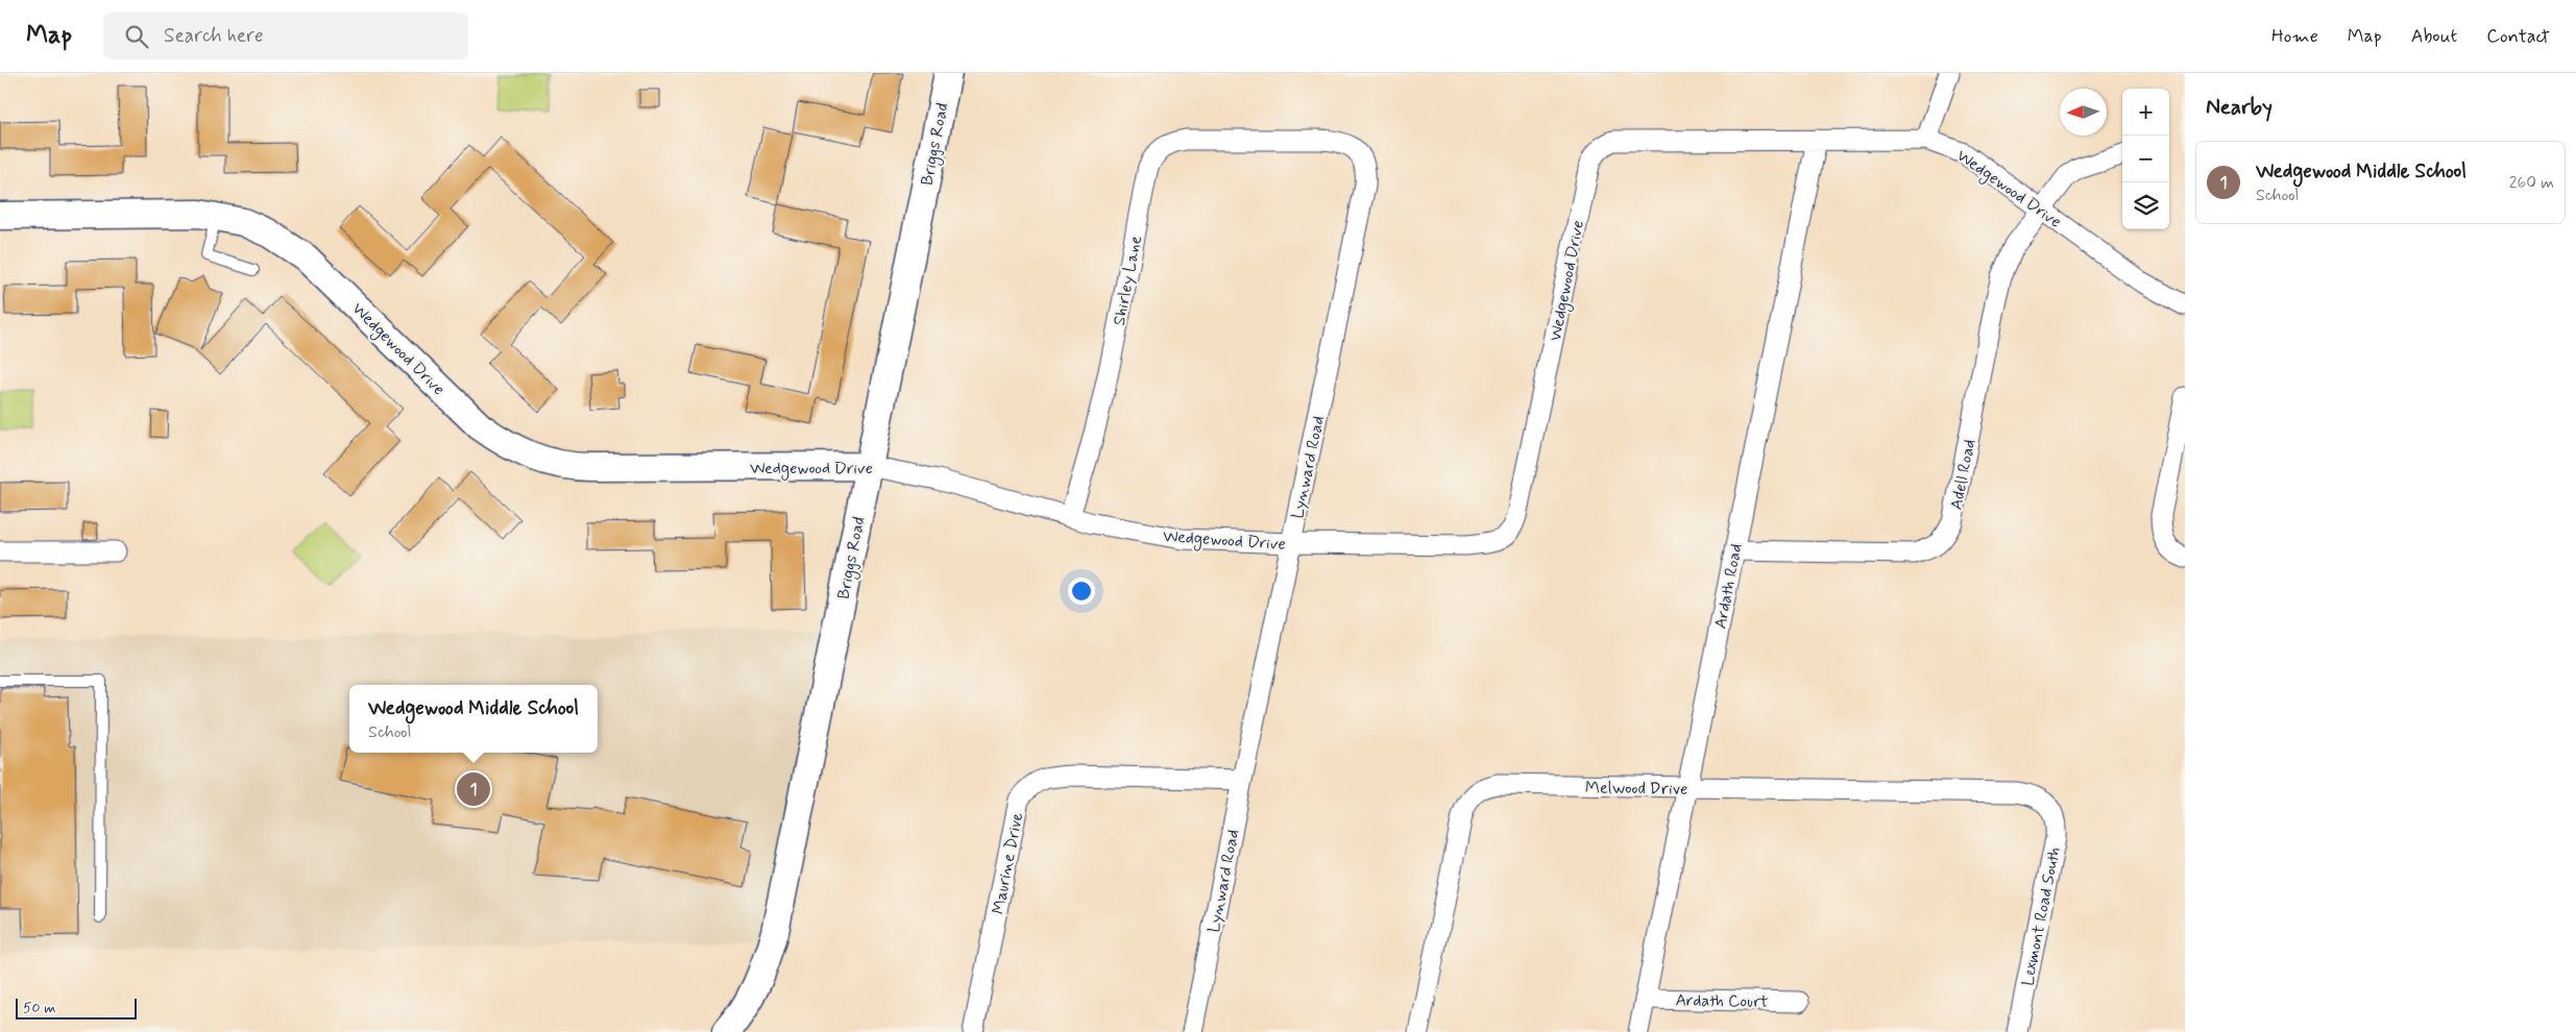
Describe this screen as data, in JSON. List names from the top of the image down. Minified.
{"streets":{"street":["Briggs Road","Wedgewood Drive","Shirley Lane","Lynward Road","Adell Road","Ardath Road","Melwood Drive","Maurine Drive","Lexmont Road South","Ardath Court"]},"crossings":[["Briggs Road","Wedgewood Drive"],["Wedgewood Drive","Shirley Lane"],["Wedgewood Drive","Lynward Road"],["Wedgewood Drive","Adell Road"],["Wedgewood Drive","Ardath Road"],["Shirley Lane","Lynward Road"],["Lynward Road","Maurine Drive"],["Adell Road","Ardath Road"],["Ardath Road","Melwood Drive"],["Ardath Road","Ardath Court"],["Melwood Drive","Lexmont Road South"]],"scale_bar":"50 m","north":"left","page":{"header":"Map","search":"Search here","nav":["Home","Map","About","Contact"],"heading":"Nearby","map_buttons":["+","−"],"list":[{"mark":"1","name":"Wedgewood Middle School","note":"School","value":"260 m"}],"popup":["Wedgewood Middle School","School"],"pins":"1","scale":"50 m"}}
